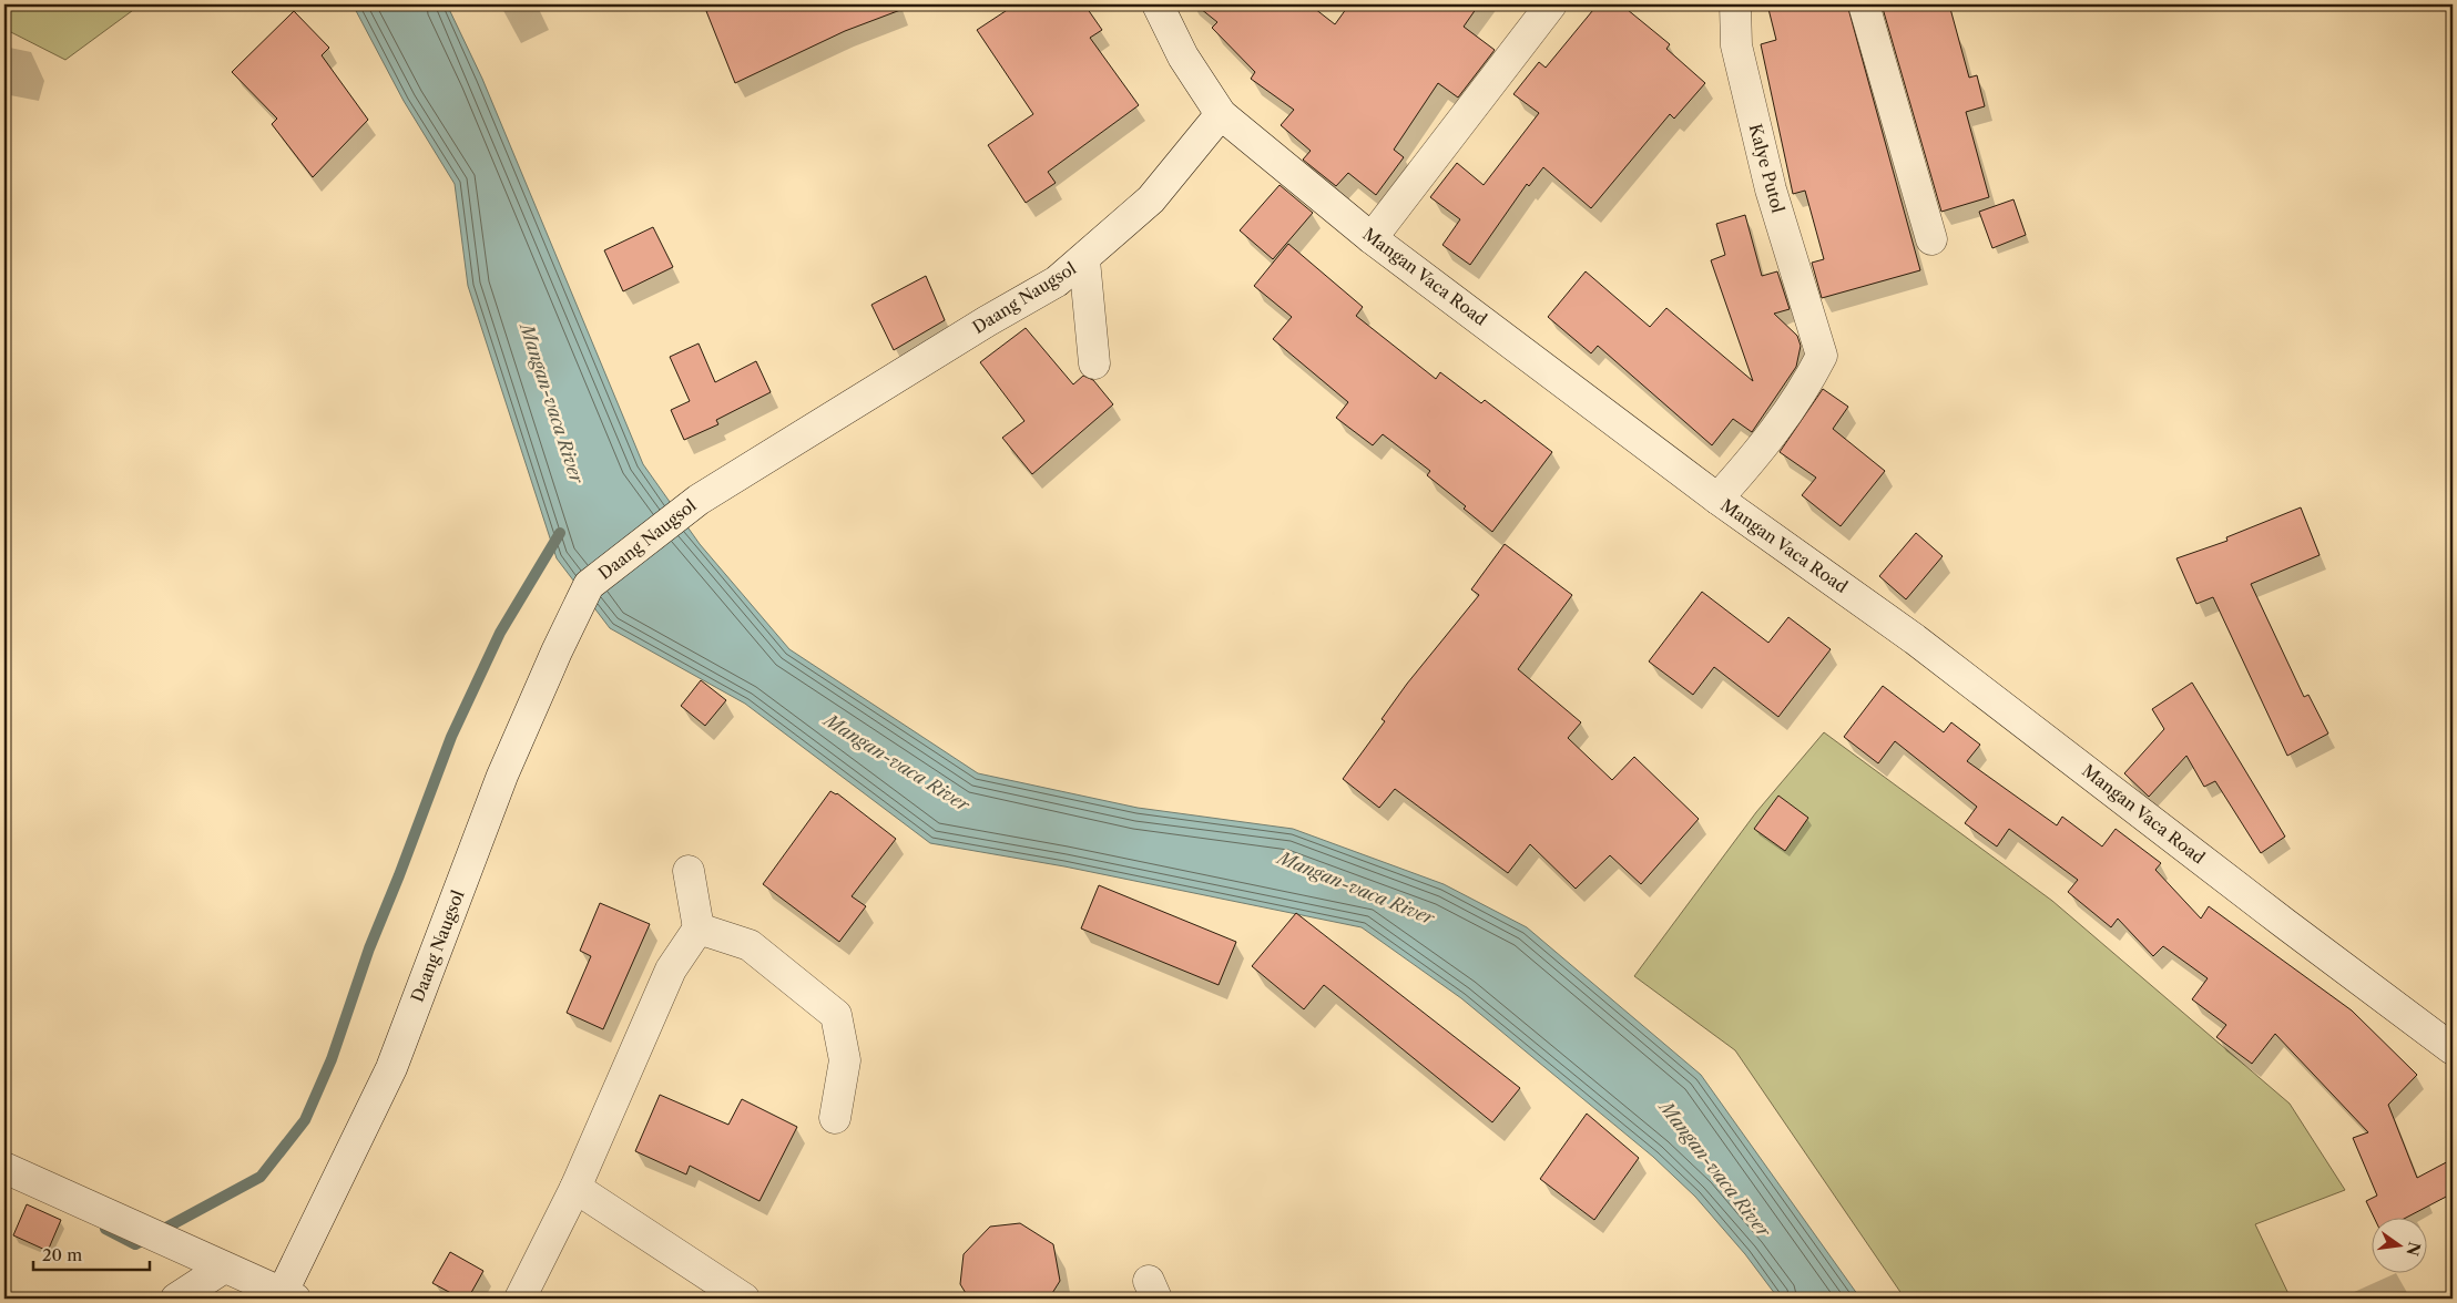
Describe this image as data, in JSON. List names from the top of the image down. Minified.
{"streets":{"main road":["Kalye Putol","Mangan Vaca Road","Daang Naugsol"]},"crossings":[["Kalye Putol","Mangan Vaca Road"],["Mangan Vaca Road","Daang Naugsol"]],"water":["Mangan-vaca River"],"scale_bar":"20 m","north":"right"}
